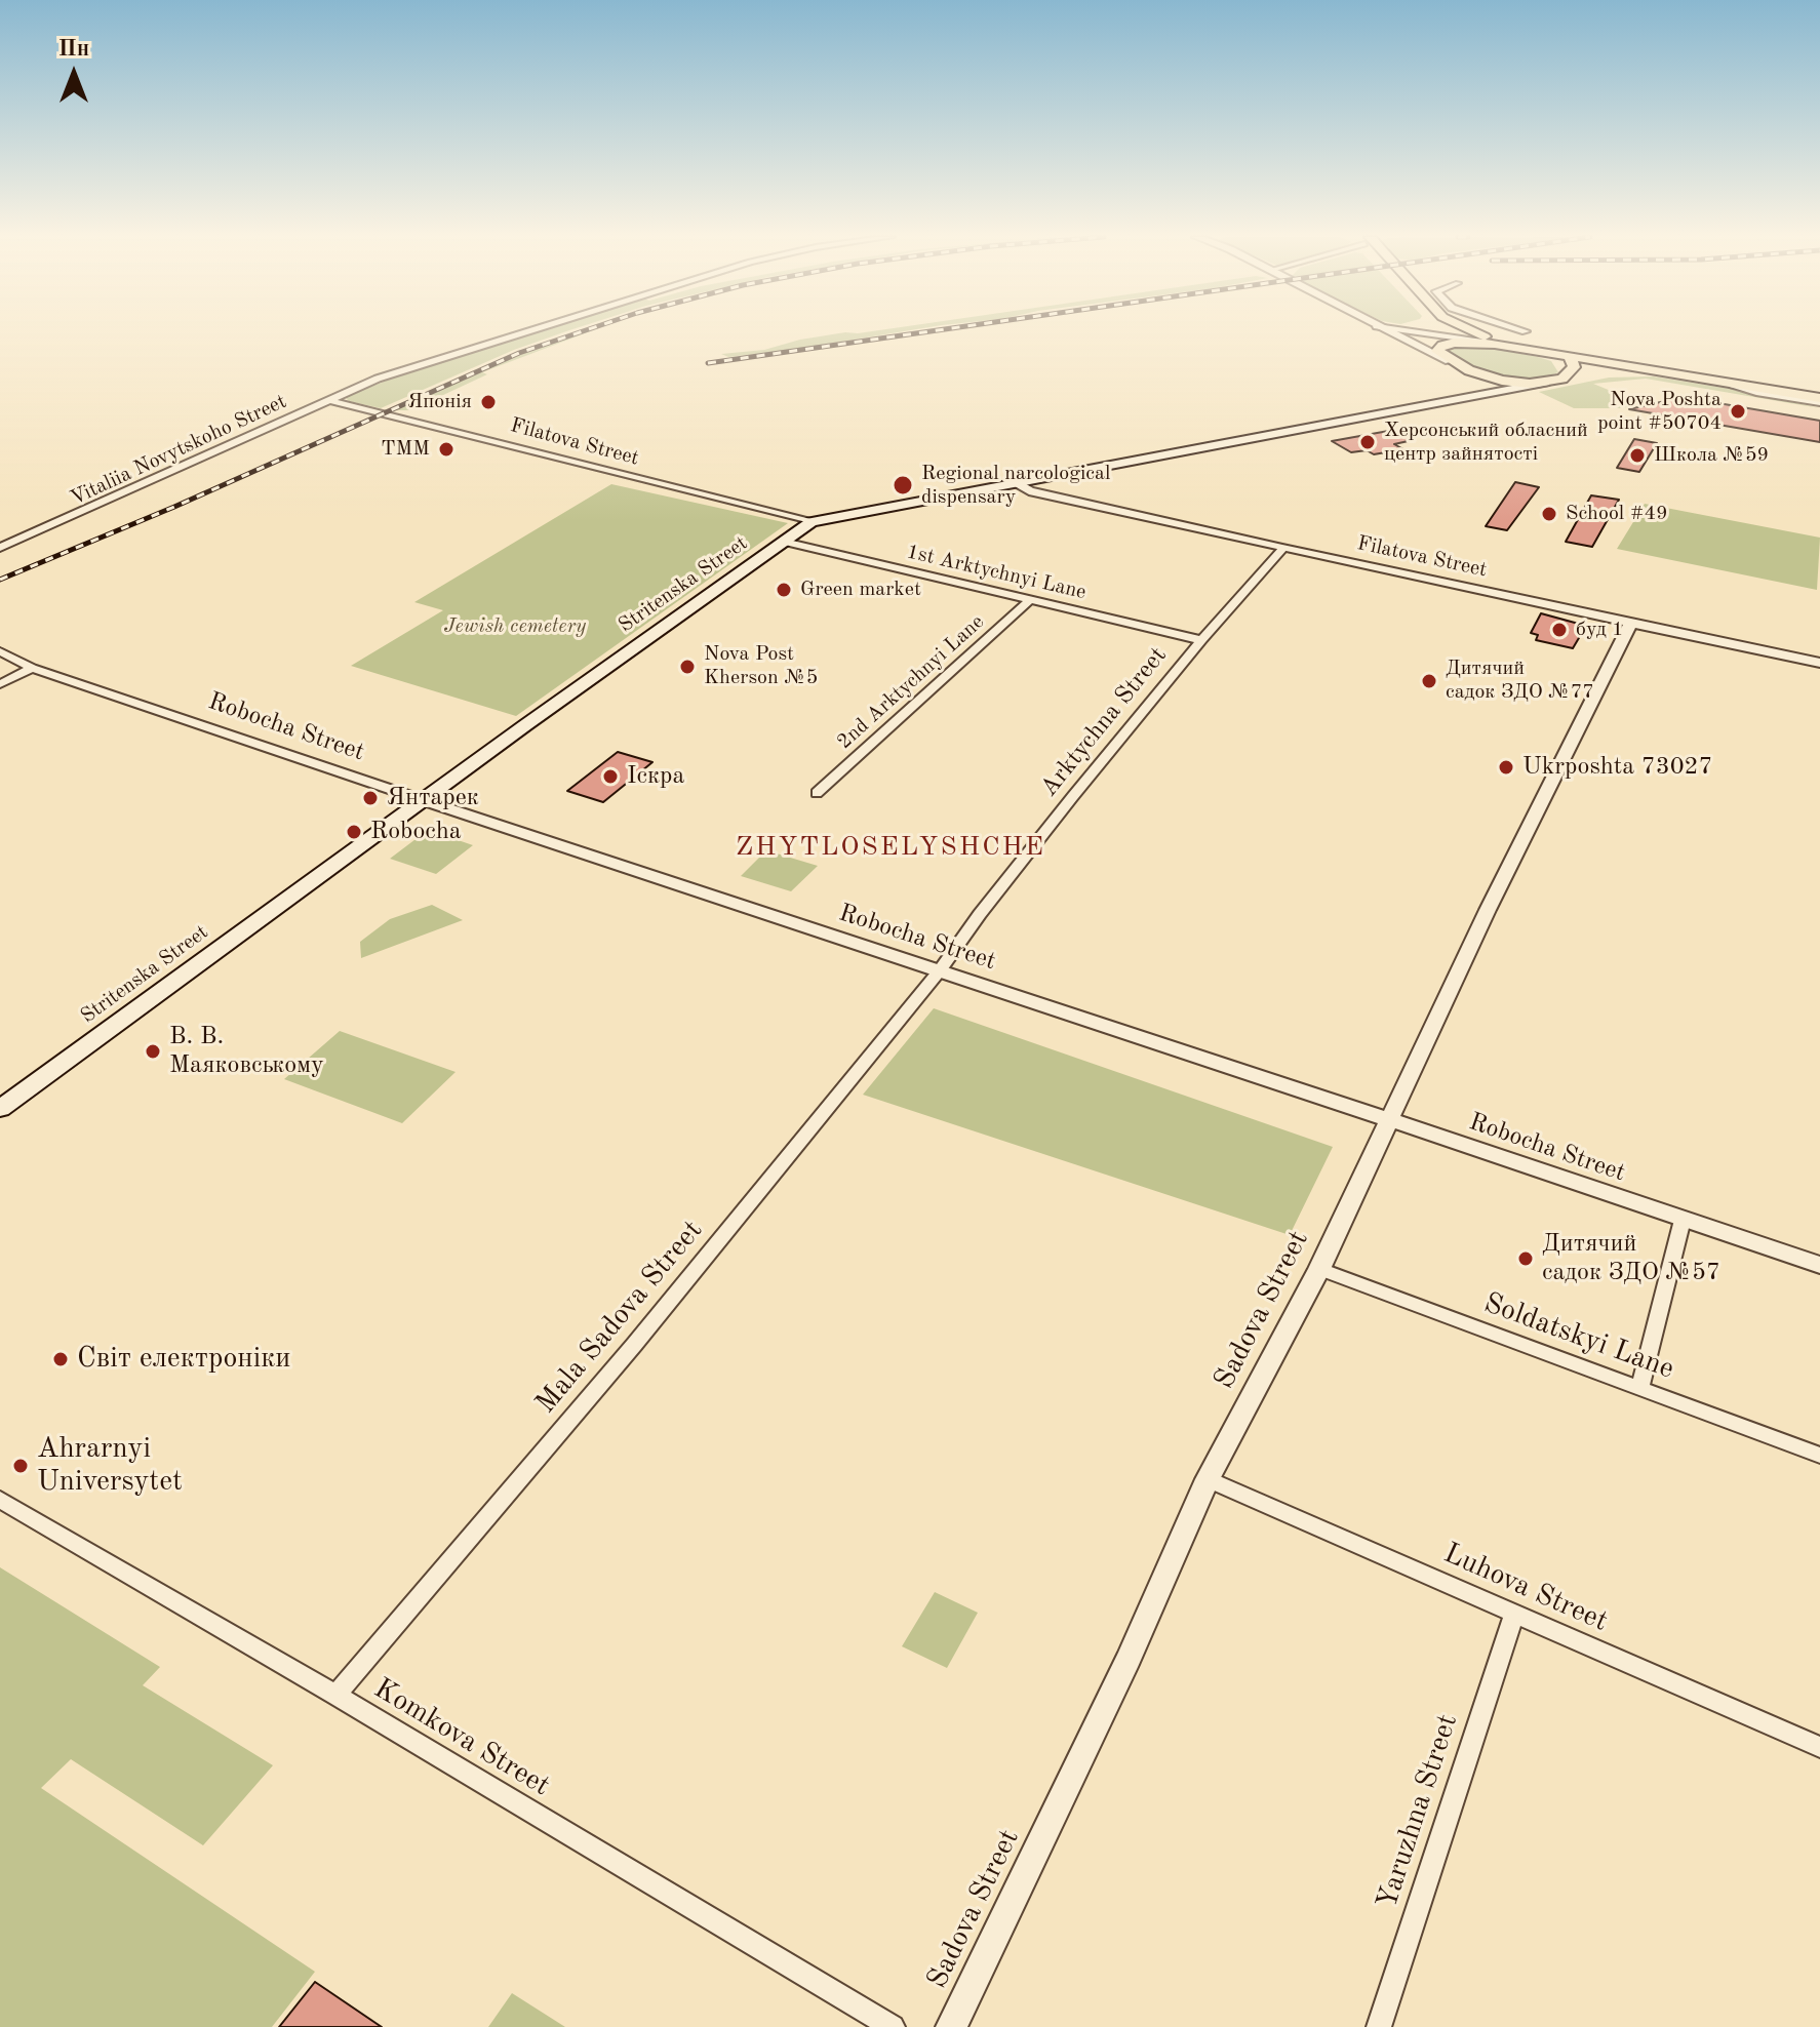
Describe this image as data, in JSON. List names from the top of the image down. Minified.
{"streets":{"main road":["Stritenska Street"],"street":["Filatova Street","Vitaliia Novytskoho Street","1st Arktychnyi Lane","2nd Arktychnyi Lane","Arktychna Street","Robocha Street","Sadova Street","Mala Sadova Street","Soldatskyi Lane","Luhova Street","Komkova Street","Yaruzhna Street"]},"crossings":[["Filatova Street","Vitaliia Novytskoho Street"],["Filatova Street","Stritenska Street"],["Filatova Street","Arktychna Street"],["Filatova Street","Sadova Street"],["1st Arktychnyi Lane","Stritenska Street"],["1st Arktychnyi Lane","2nd Arktychnyi Lane"],["1st Arktychnyi Lane","Arktychna Street"],["Stritenska Street","Robocha Street"],["Arktychna Street","Robocha Street"],["Arktychna Street","Mala Sadova Street"],["Robocha Street","Sadova Street"],["Robocha Street","Mala Sadova Street"],["Sadova Street","Soldatskyi Lane"],["Sadova Street","Luhova Street"],["Mala Sadova Street","Komkova Street"],["Luhova Street","Yaruzhna Street"]],"districts":["ZHYTLOSELYSHCHE"],"parks":["Jewish cemetery"],"places":["Японія","Nova Poshta point #50704","Херсонський обласний центр зайнятості","TMM","Школа №59","Regional narcological dispensary","School #49","Green market","буд 1","Nova Post Kherson №5","Дитячий садок ЗДО №77","Ukrposhta 73027","Іскра","Янтарек","Robocha","В. В. Маяковському","Дитячий садок ЗДО №57","Світ електроніки","Ahrarnyi Universytet"],"north":"top"}
